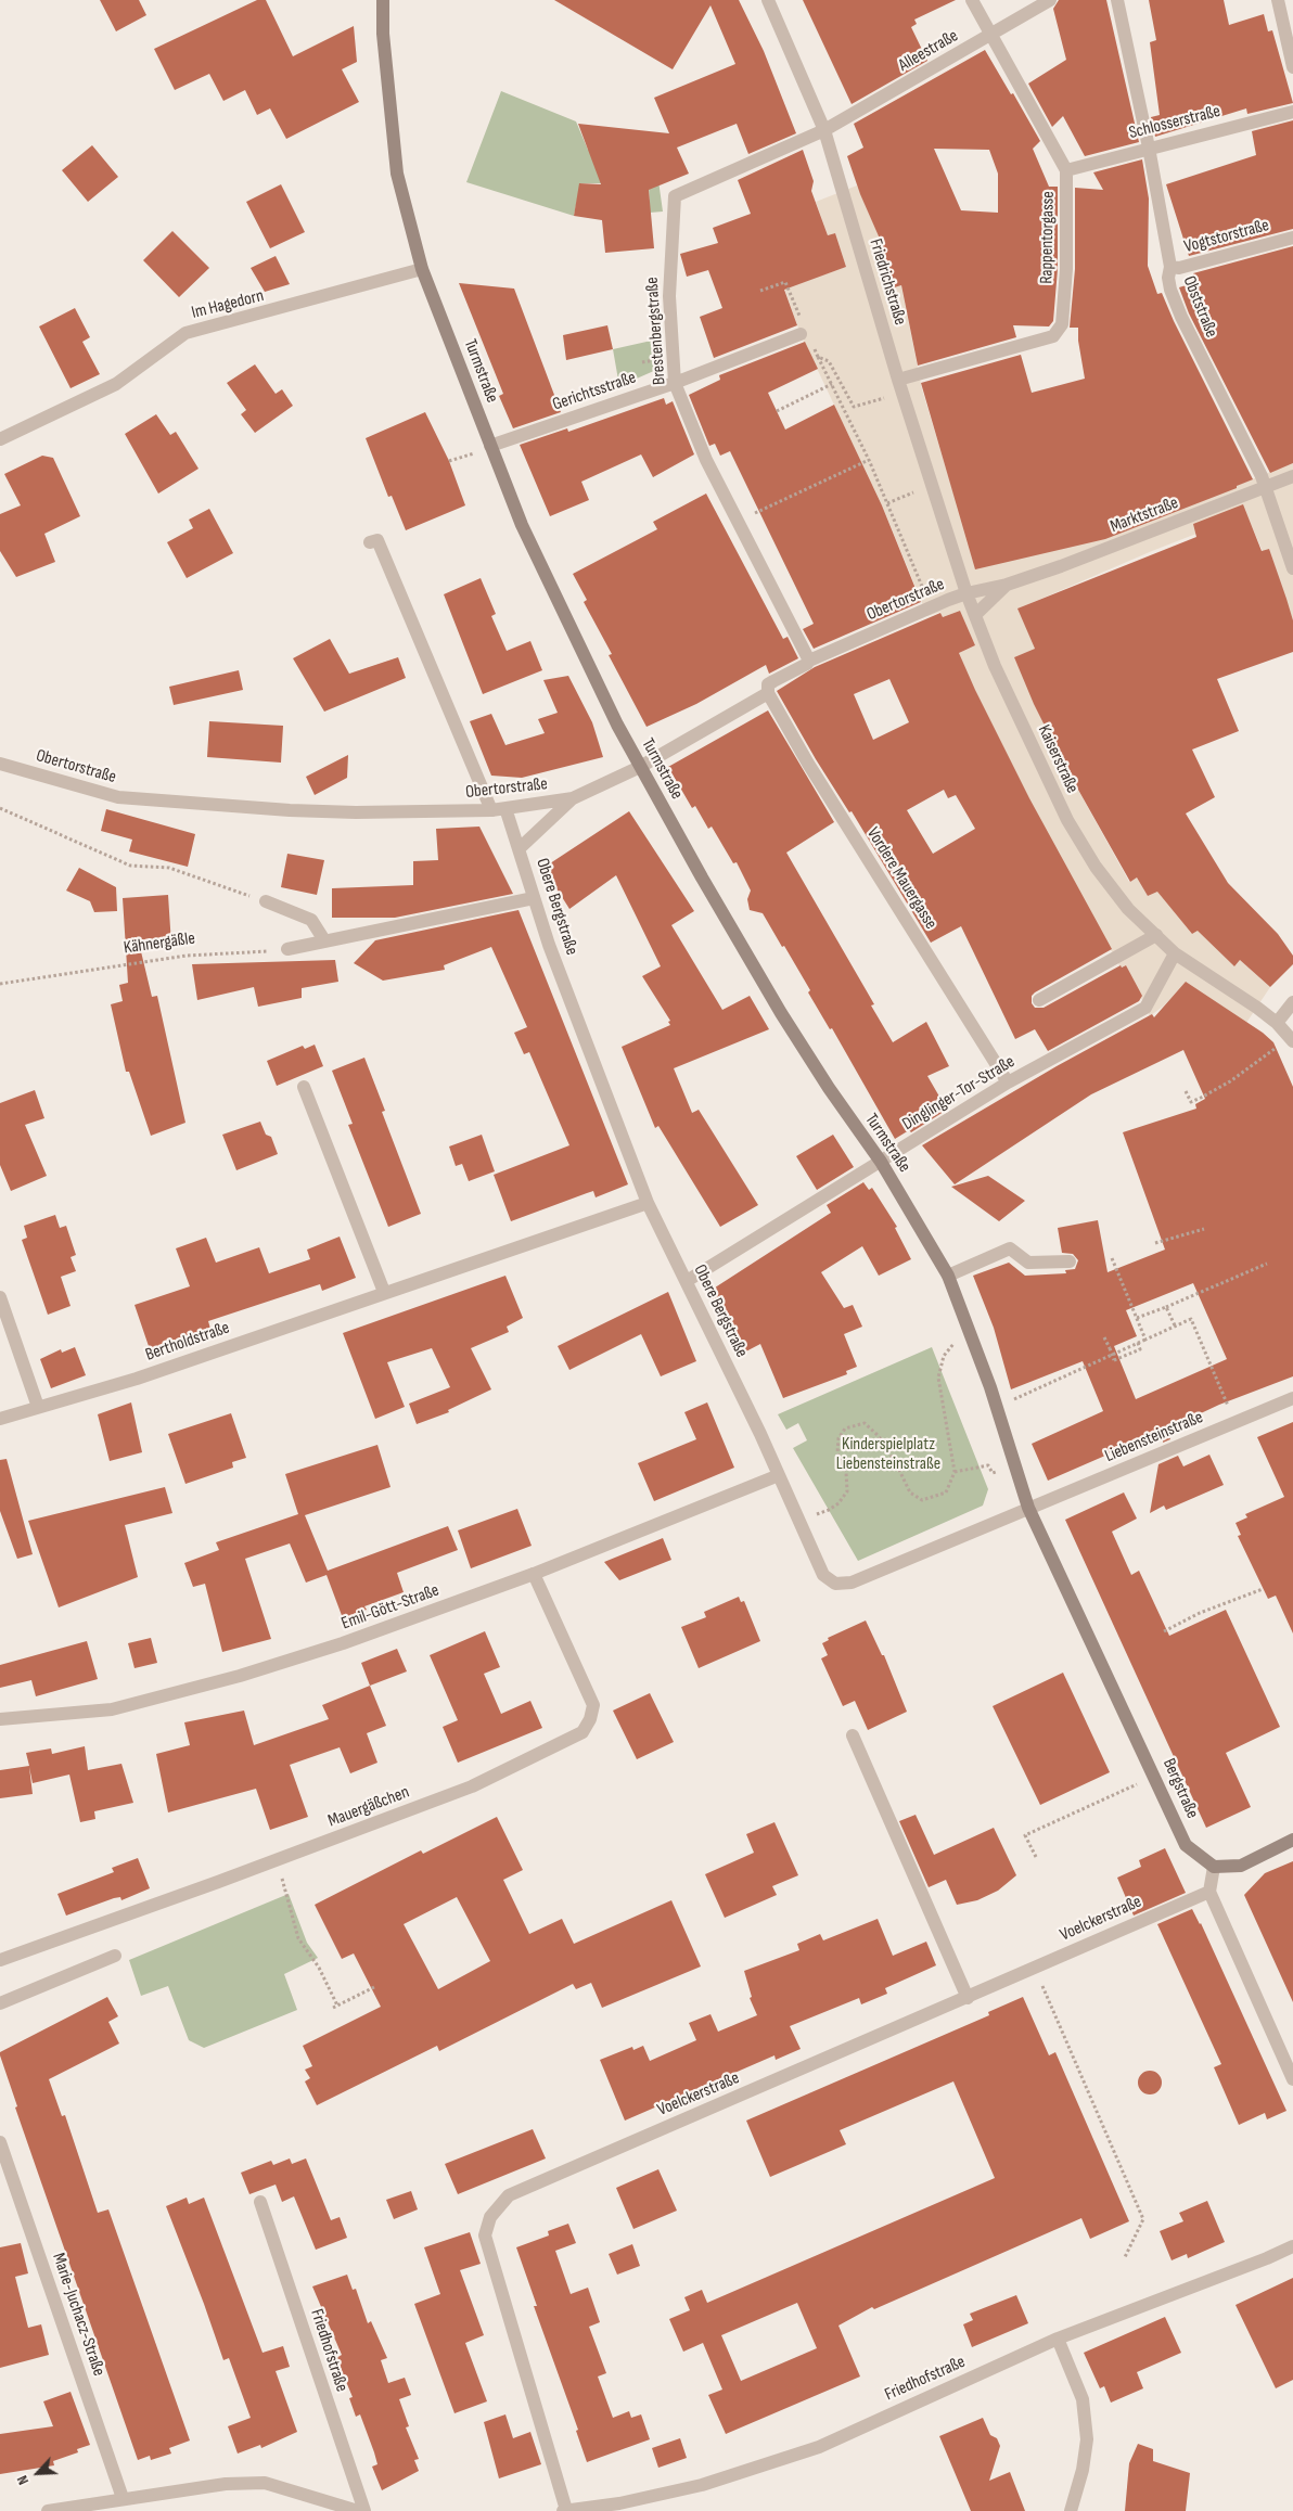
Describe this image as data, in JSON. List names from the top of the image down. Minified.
{"streets":{"street":["Alleestraße","Schlosserstraße","Vogtstorstraße","Rappentorgasse","Friedrichstraße","Im Hagedorn","Obststraße","Brestenbergstraße","Turmstraße","Gerichtsstraße","Marktstraße","Obertorstraße","Kaiserstraße","Vordere Mauergasse","Obere Bergstraße","Dinglinger-Tor-Straße","Bertholdstraße","Liebensteinstraße","Emil-Gött-Straße","Bergstraße","Mauergäßchen","Voelckerstraße","Marie-Juchacz-Straße","Friedhofstraße"],"path":["Kähnergäßle"]},"crossings":[["Alleestraße","Rappentorgasse"],["Alleestraße","Friedrichstraße"],["Alleestraße","Brestenbergstraße"],["Schlosserstraße","Rappentorgasse"],["Schlosserstraße","Obststraße"],["Vogtstorstraße","Obststraße"],["Rappentorgasse","Friedrichstraße"],["Friedrichstraße","Brestenbergstraße"],["Friedrichstraße","Kaiserstraße"],["Im Hagedorn","Turmstraße"],["Obststraße","Marktstraße"],["Brestenbergstraße","Gerichtsstraße"],["Brestenbergstraße","Obertorstraße"],["Turmstraße","Gerichtsstraße"],["Turmstraße","Obertorstraße"],["Turmstraße","Obere Bergstraße"],["Turmstraße","Dinglinger-Tor-Straße"],["Turmstraße","Liebensteinstraße"],["Turmstraße","Bergstraße"],["Marktstraße","Obertorstraße"],["Marktstraße","Kaiserstraße"],["Obertorstraße","Kaiserstraße"],["Obertorstraße","Vordere Mauergasse"],["Obertorstraße","Obere Bergstraße"],["Kaiserstraße","Dinglinger-Tor-Straße"],["Vordere Mauergasse","Dinglinger-Tor-Straße"],["Obere Bergstraße","Dinglinger-Tor-Straße"],["Obere Bergstraße","Bertholdstraße"],["Obere Bergstraße","Liebensteinstraße"],["Obere Bergstraße","Emil-Gött-Straße"],["Obere Bergstraße","Bergstraße"],["Liebensteinstraße","Bergstraße"],["Emil-Gött-Straße","Mauergäßchen"],["Voelckerstraße","Friedhofstraße"]],"parks":["Kinderspielplatz Liebensteinstraße"],"north":"bottom left"}
